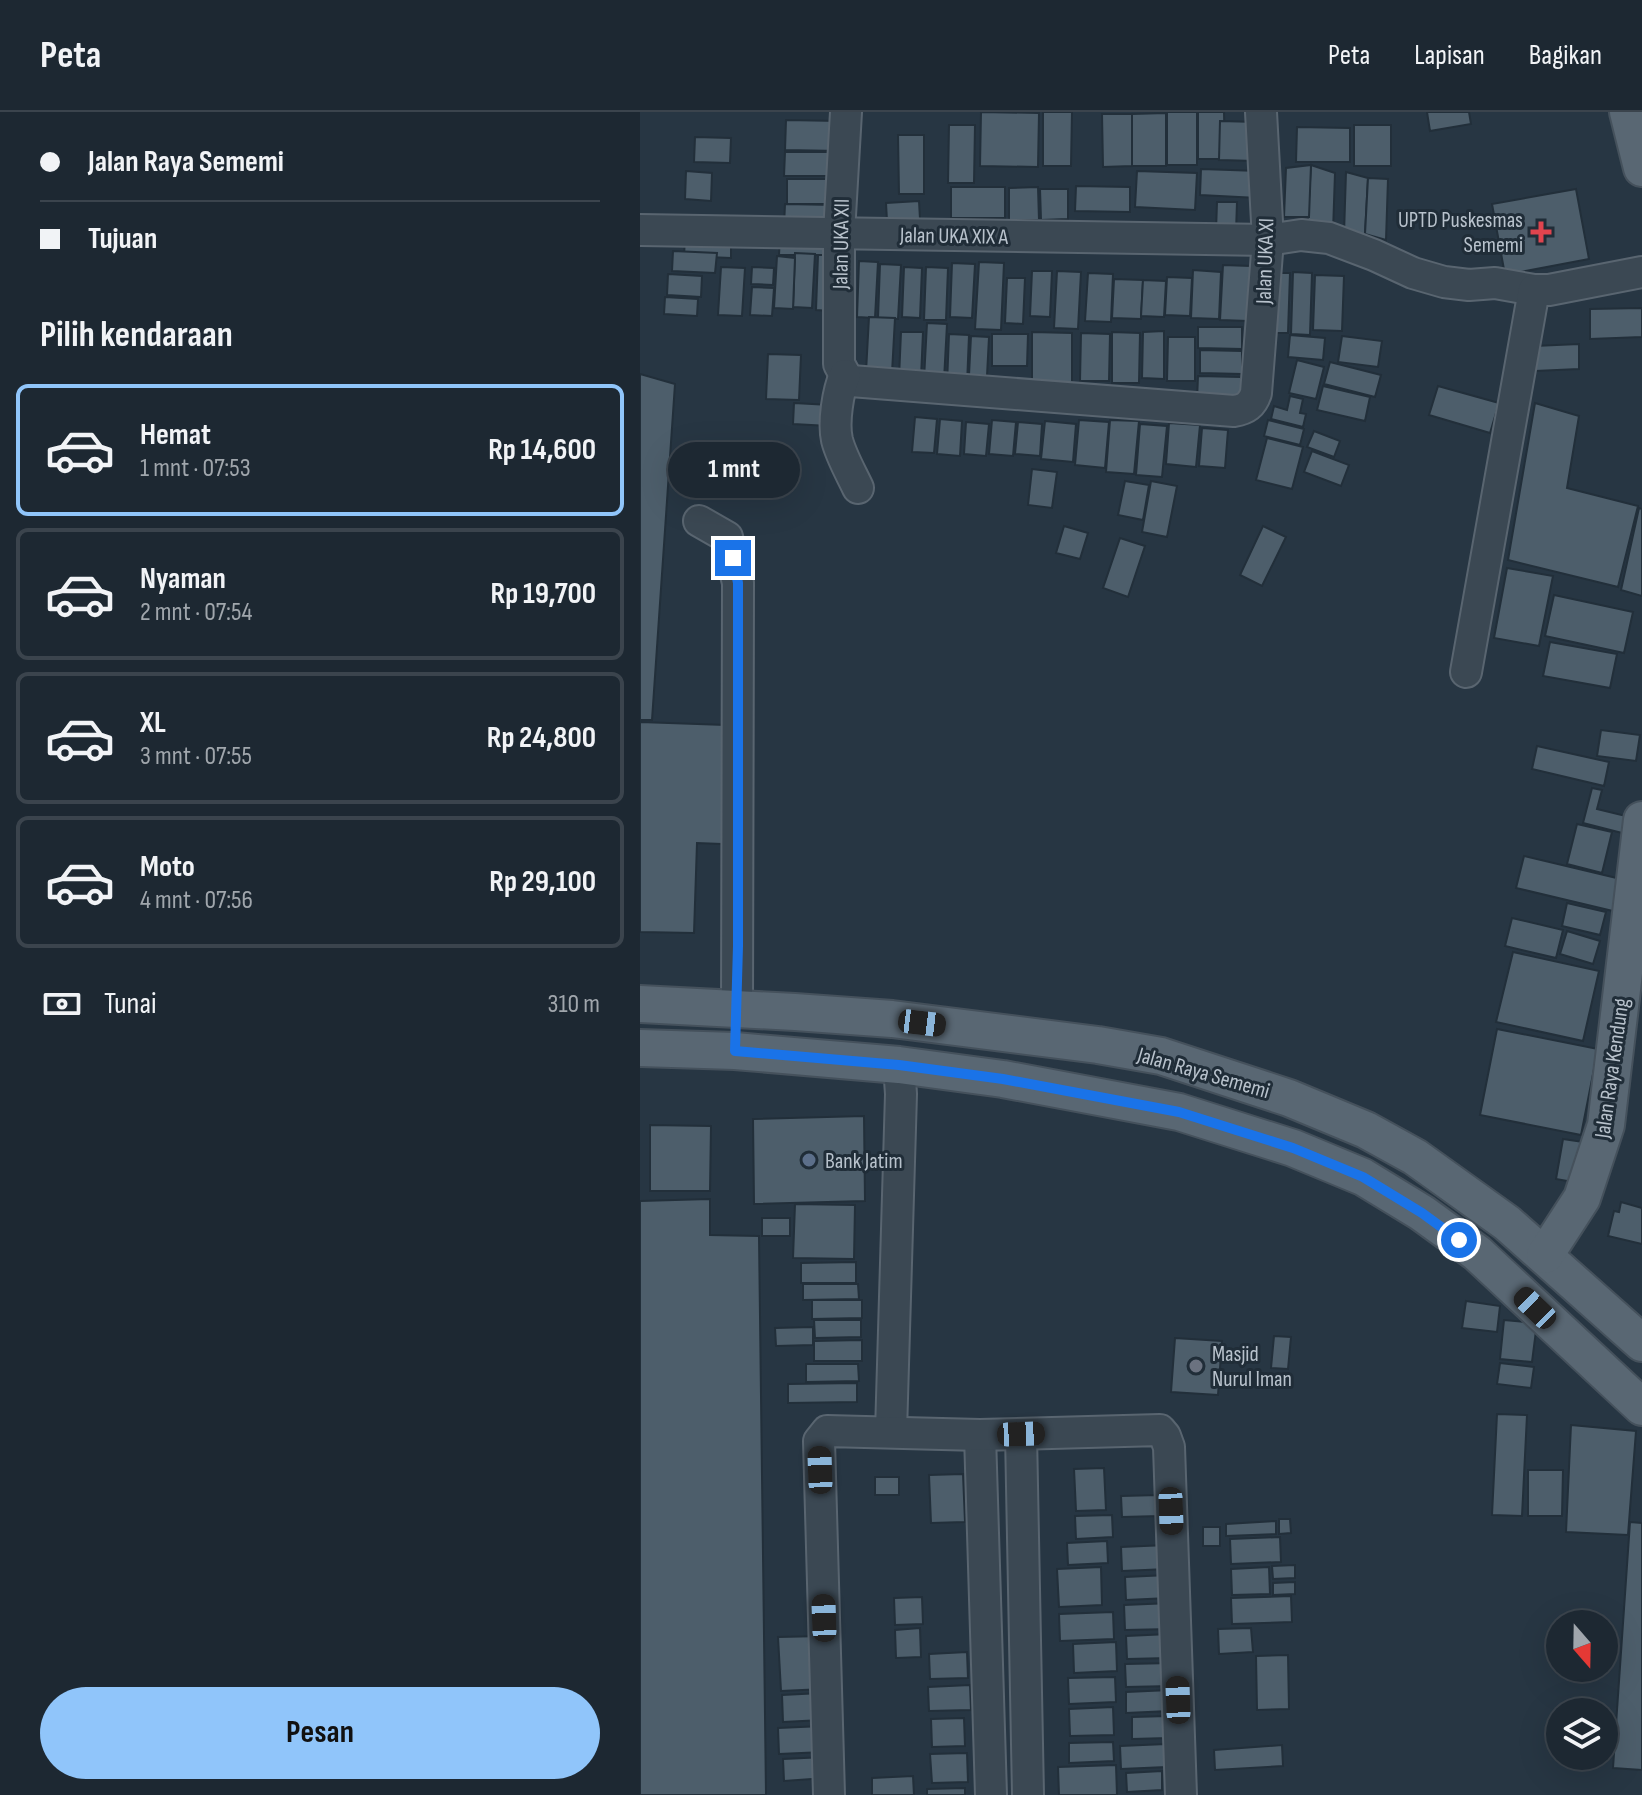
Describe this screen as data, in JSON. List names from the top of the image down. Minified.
{"streets":{"main road":["Jalan Raya Kendung","Jalan Raya Sememi"],"street":["Jalan UKA XIX A","Jalan UKA XII","Jalan UKA XI"]},"crossings":[["Jalan UKA XIX A","Jalan UKA XII"],["Jalan UKA XIX A","Jalan UKA XI"],["Jalan UKA XII","Jalan UKA XI"],["Jalan Raya Kendung","Jalan Raya Sememi"]],"places":{"health":["UPTD Puskesmas Sememi"],"other":["Bank Jatim","Masjid Nurul Iman"]},"north":"bottom","page":{"header":"Peta","nav":["Peta","Lapisan","Bagikan"],"banner":["Jalan Raya Sememi","Tujuan"],"heading":"Pilih kendaraan","list":[{"name":"Hemat","note":"1 mnt · 07:53","value":"Rp 14,600"},{"name":"Nyaman","note":"2 mnt · 07:54","value":"Rp 19,700"},{"name":"XL","note":"3 mnt · 07:55","value":"Rp 24,800"},{"name":"Moto","note":"4 mnt · 07:56","value":"Rp 29,100"}],"bubble":"1 mnt","pay":["Tunai","310 m"],"buttons":"Pesan"}}
